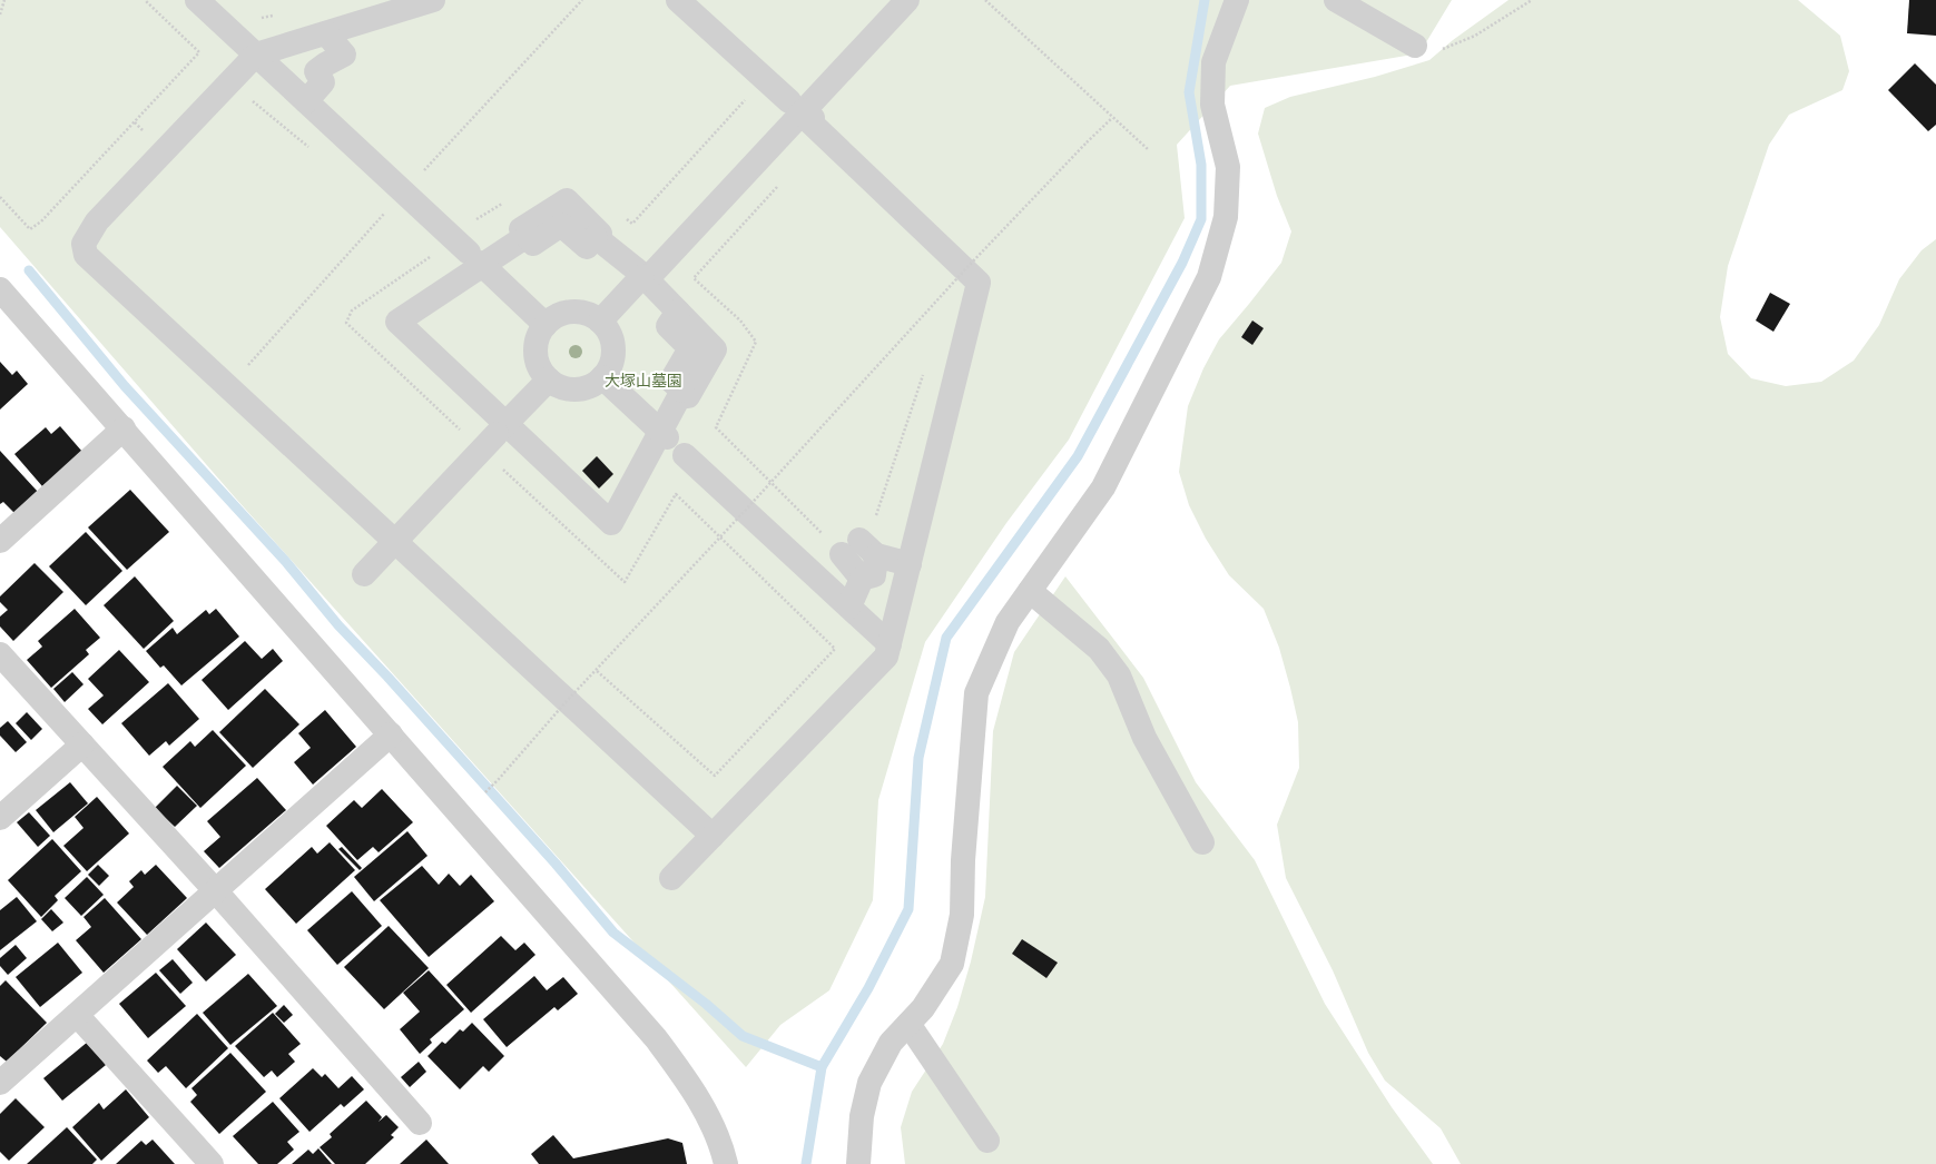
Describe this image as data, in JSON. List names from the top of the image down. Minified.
{"parks":["大塚山墓園"]}
